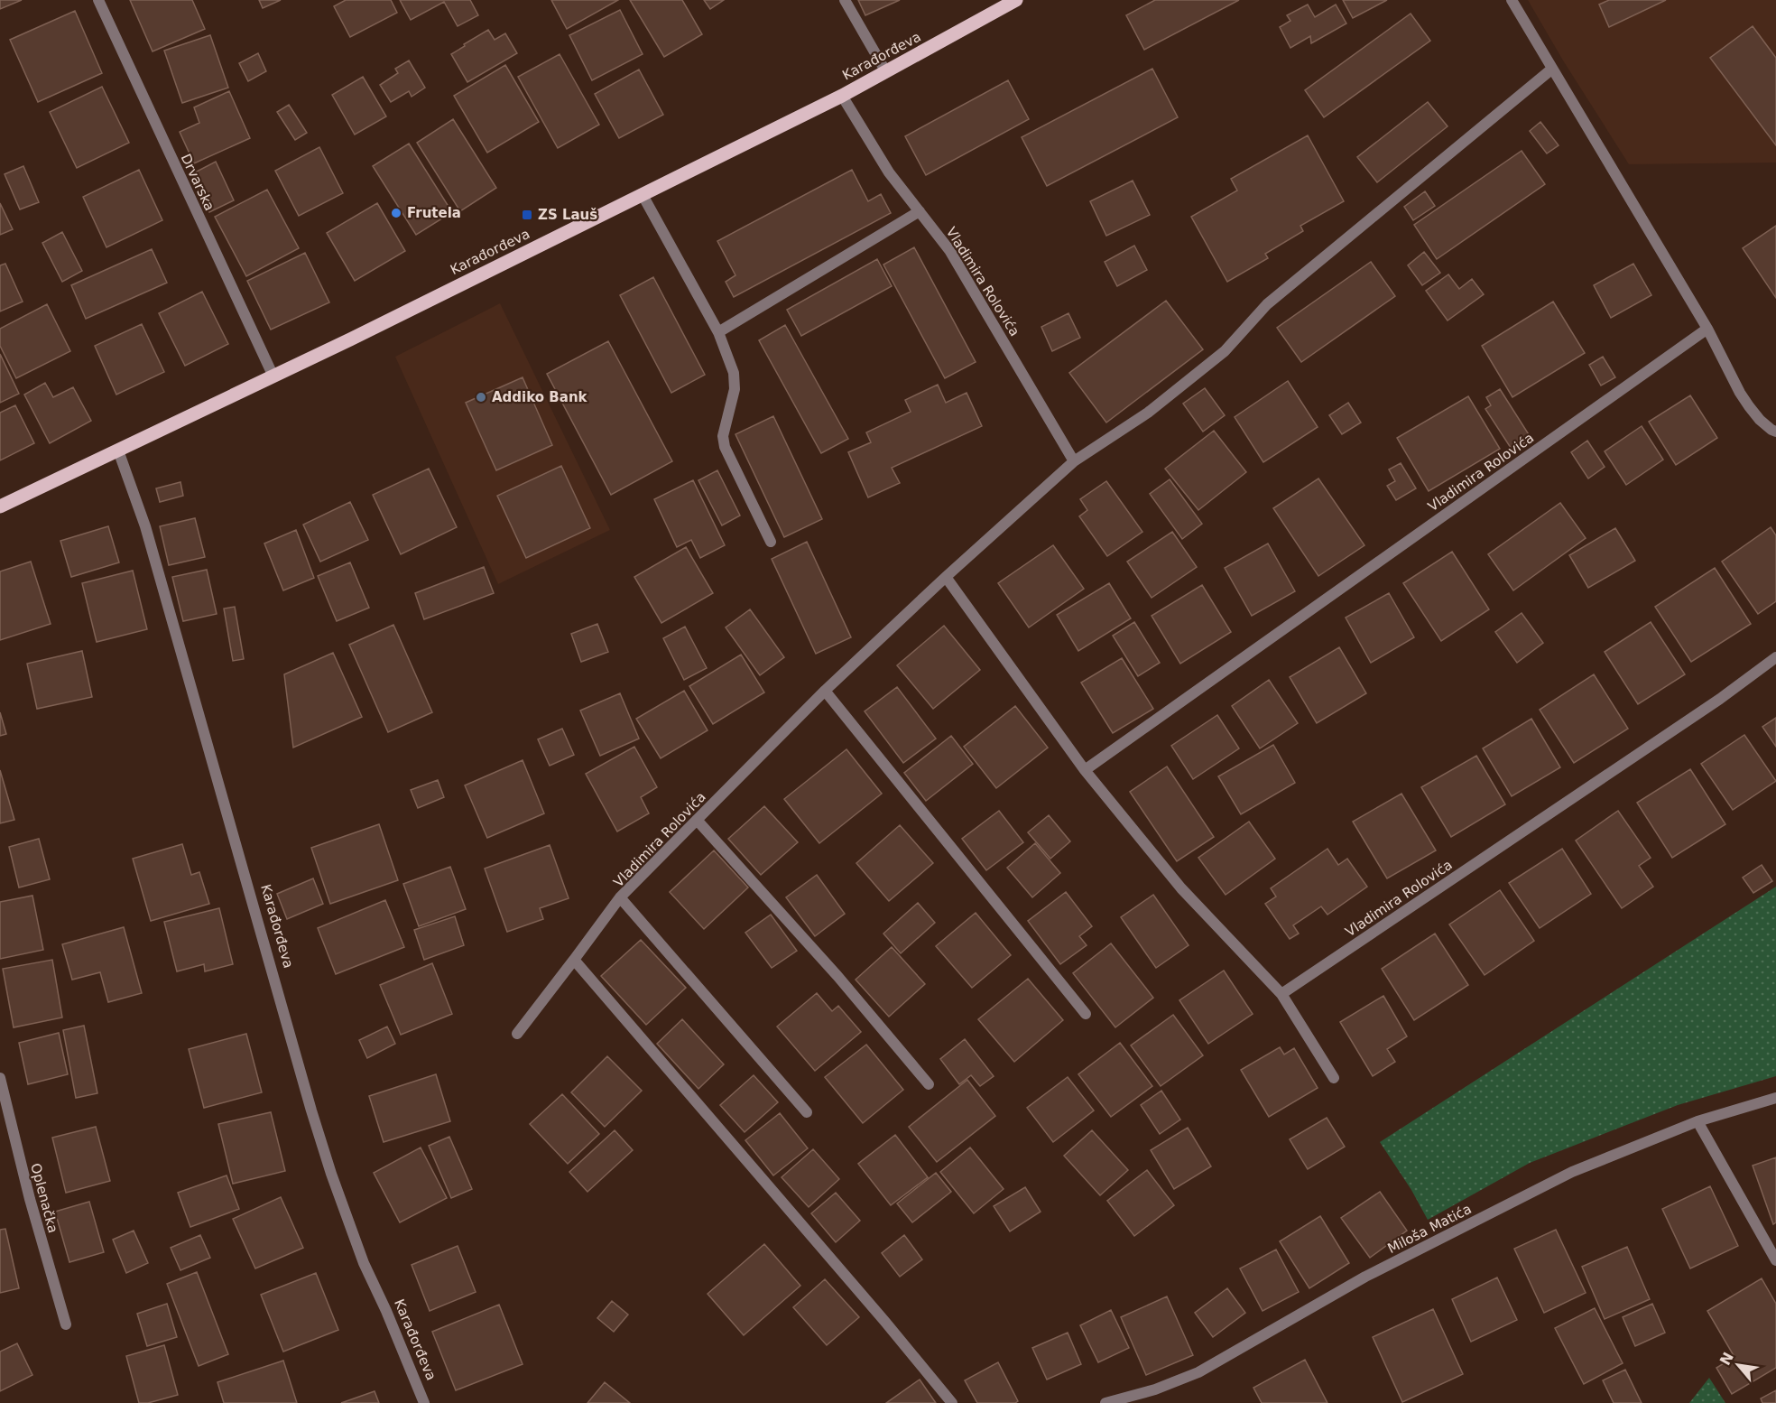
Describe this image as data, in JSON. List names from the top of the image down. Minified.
{"streets":{"main road":["Karađorđeva"],"street":["Drvarska","Vladimira Rolovića","Oplenačka","Miloša Matića"]},"crossings":[["Karađorđeva","Drvarska"],["Karađorđeva","Vladimira Rolovića"]],"places":{"other":["Frutela","Addiko Bank"],"transit":["ZS Lauš"]},"north":"top left"}
